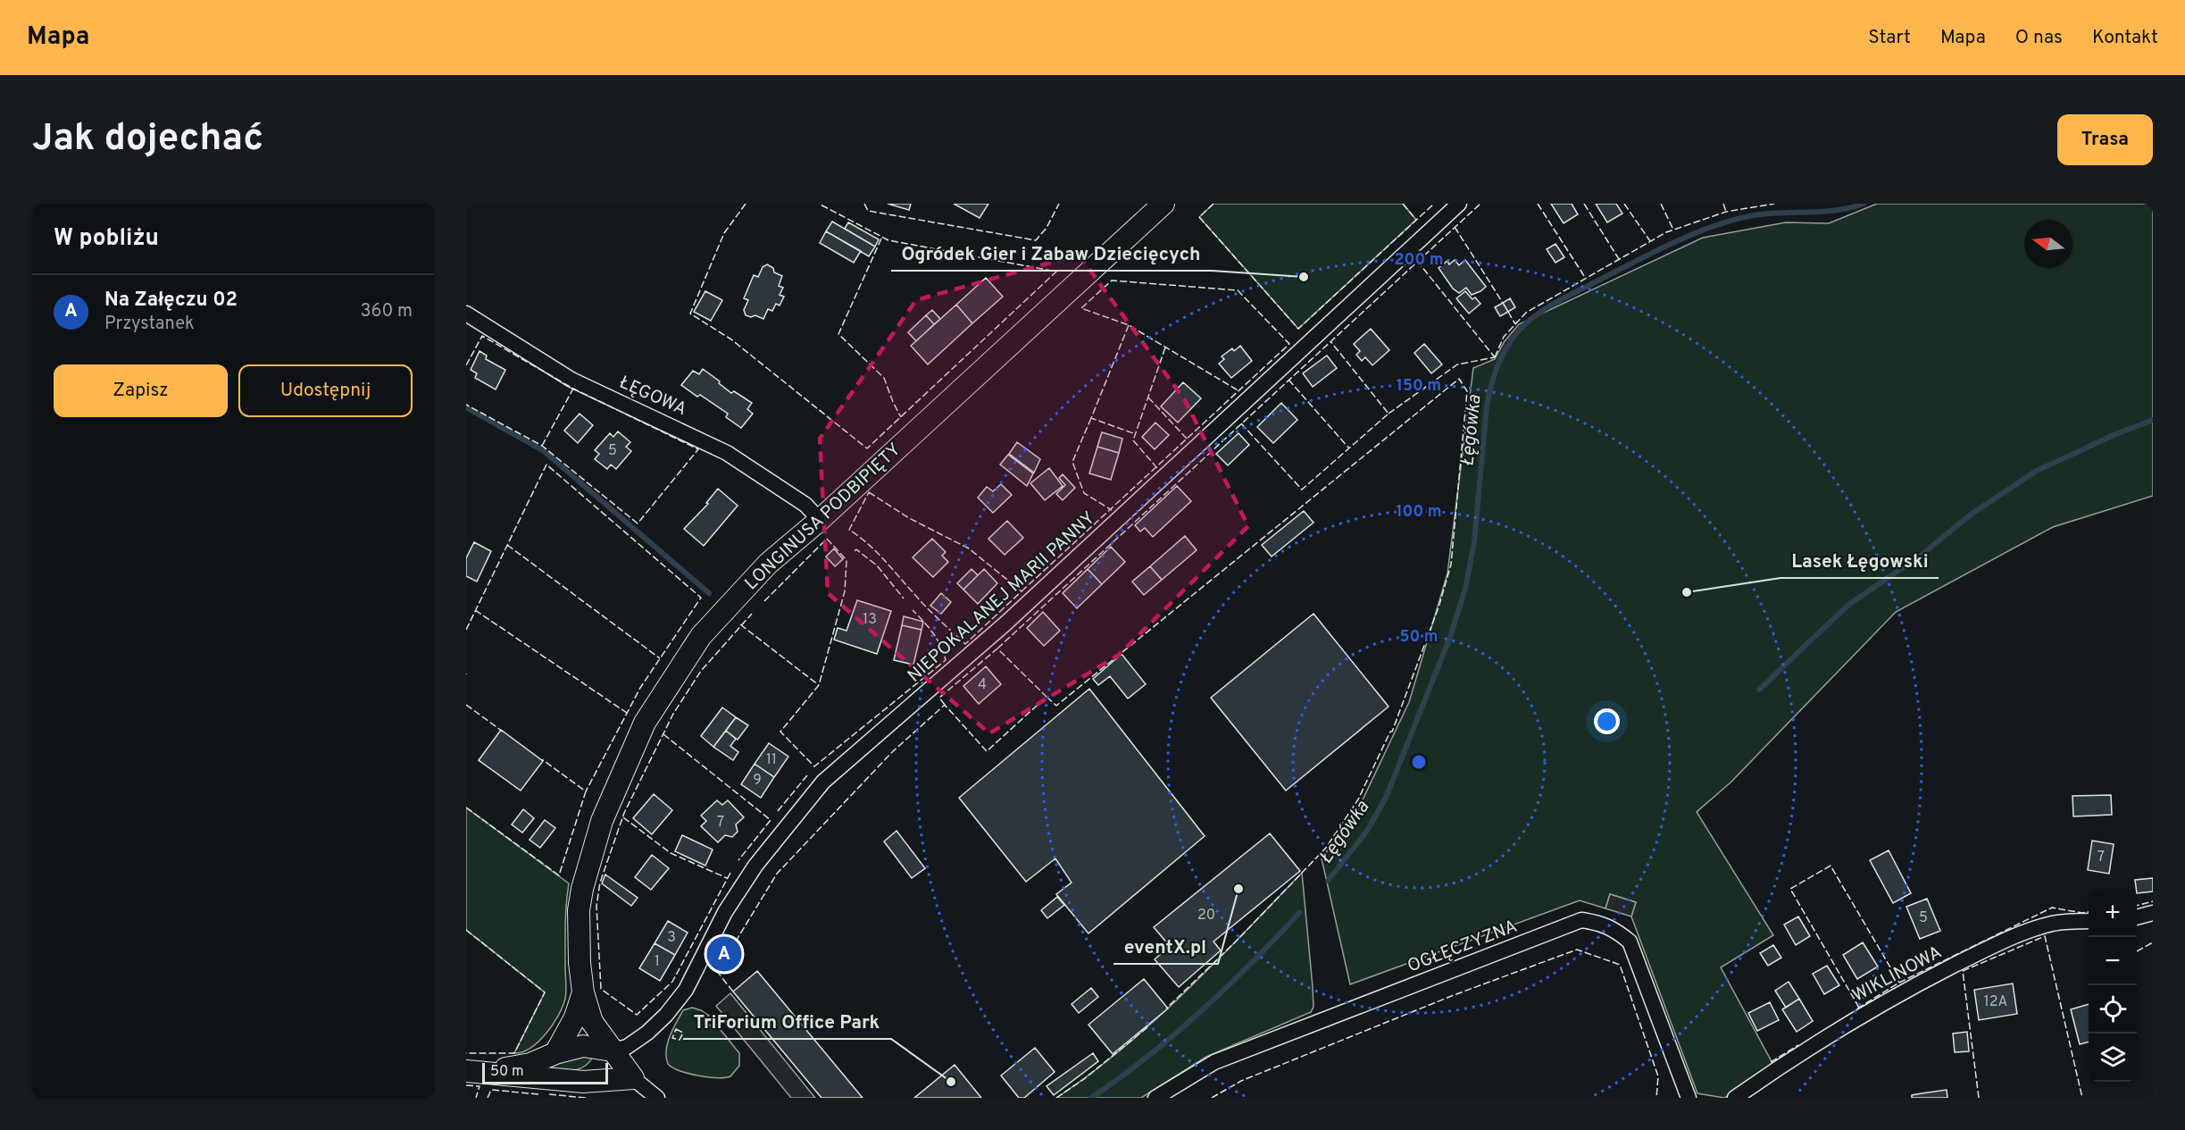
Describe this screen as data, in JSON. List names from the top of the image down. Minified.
{"streets":{"street":["ŁĘGOWA","LONGINUSA PODBIPIĘTY","NIEPOKALANEJ MARII PANNY","OGŁĘCZYZNA","WIKLINOWA"]},"crossings":[["ŁĘGOWA","LONGINUSA PODBIPIĘTY"],["LONGINUSA PODBIPIĘTY","NIEPOKALANEJ MARII PANNY"]],"water":["Łęgówka"],"places":["Ogródek Gier i Zabaw Dziecięcych","Lasek Łęgowski","eventX.pl","TriForium Office Park"],"house_numbers":["5","13","4","11","9","7","7","20","5","3","1","12A"],"scale_bar":"50 m","north":"left","page":{"header":"Mapa","nav":["Start","Mapa","O nas","Kontakt"],"buttons":["Trasa",["Zapisz","Udostępnij"]],"title":"Jak dojechać","heading":"W pobliżu","list":[{"mark":"A","name":"Na Załęczu 02","note":"Przystanek","value":"360 m"}],"map_buttons":["+","−"],"pins":"A","scale":"50 m"},"rings":["200 m","150 m","100 m","50 m"]}
